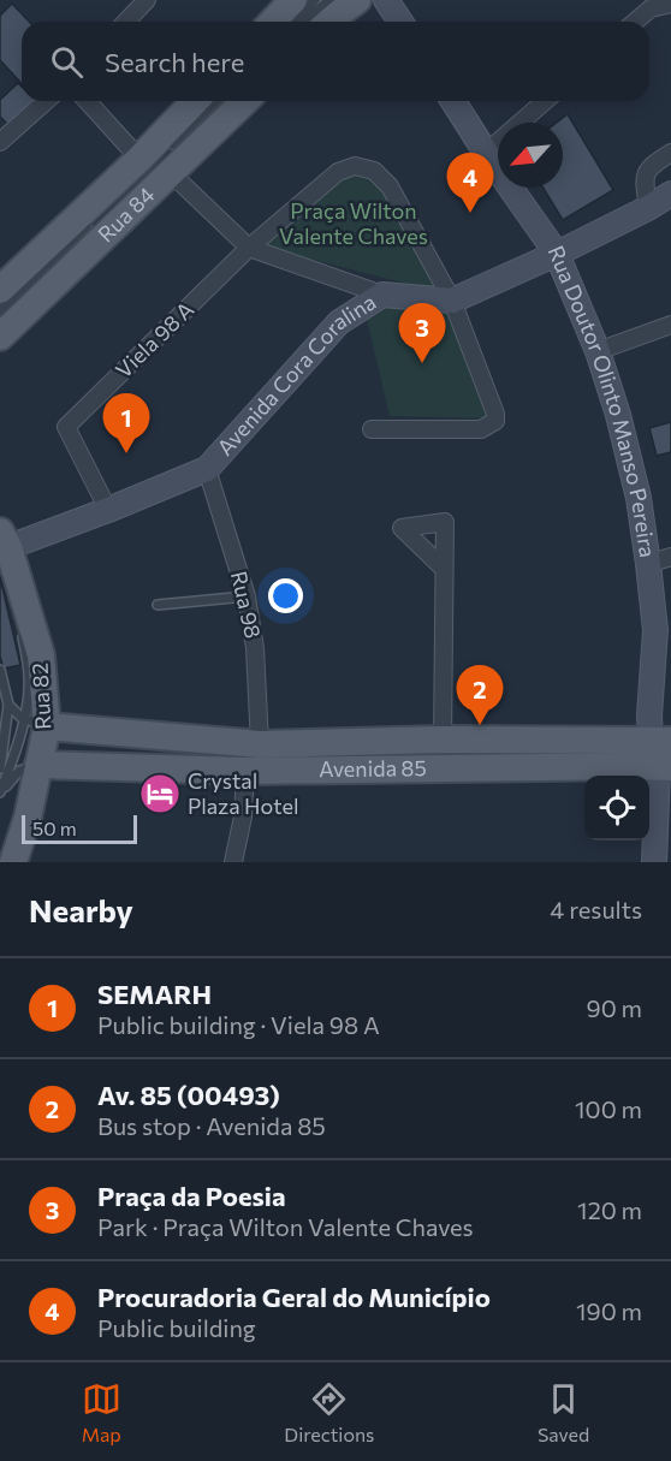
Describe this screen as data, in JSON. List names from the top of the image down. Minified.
{"streets":{"main road":["Rua 84","Avenida Cora Coralina","Rua Doutor Olinto Manso Pereira","Rua 82","Avenida 85"],"street":["Viela 98 A","Rua 98"]},"crossings":[["Viela 98 A","Avenida Cora Coralina"],["Avenida Cora Coralina","Rua Doutor Olinto Manso Pereira"],["Avenida Cora Coralina","Rua 98"],["Avenida Cora Coralina","Rua 82"],["Rua Doutor Olinto Manso Pereira","Avenida 85"],["Rua 98","Avenida 85"],["Rua 82","Avenida 85"]],"parks":["Praça Wilton Valente Chaves"],"places":{"hotel":["Crystal Plaza Hotel"]},"scale_bar":"50 m","north":"bottom left","page":{"search":"Search here","pins":["4","3","1","2"],"scale":"50 m","heading":["Nearby","4 results"],"list":[{"mark":"1","name":"SEMARH","note":"Public building · Viela 98 A","value":"90 m"},{"mark":"2","name":"Av. 85 (00493)","note":"Bus stop · Avenida 85","value":"100 m"},{"mark":"3","name":"Praça da Poesia","note":"Park · Praça Wilton Valente Chaves","value":"120 m"},{"mark":"4","name":"Procuradoria Geral do Município","note":"Public building","value":"190 m"}],"nav":["Map","Directions","Saved"]}}
